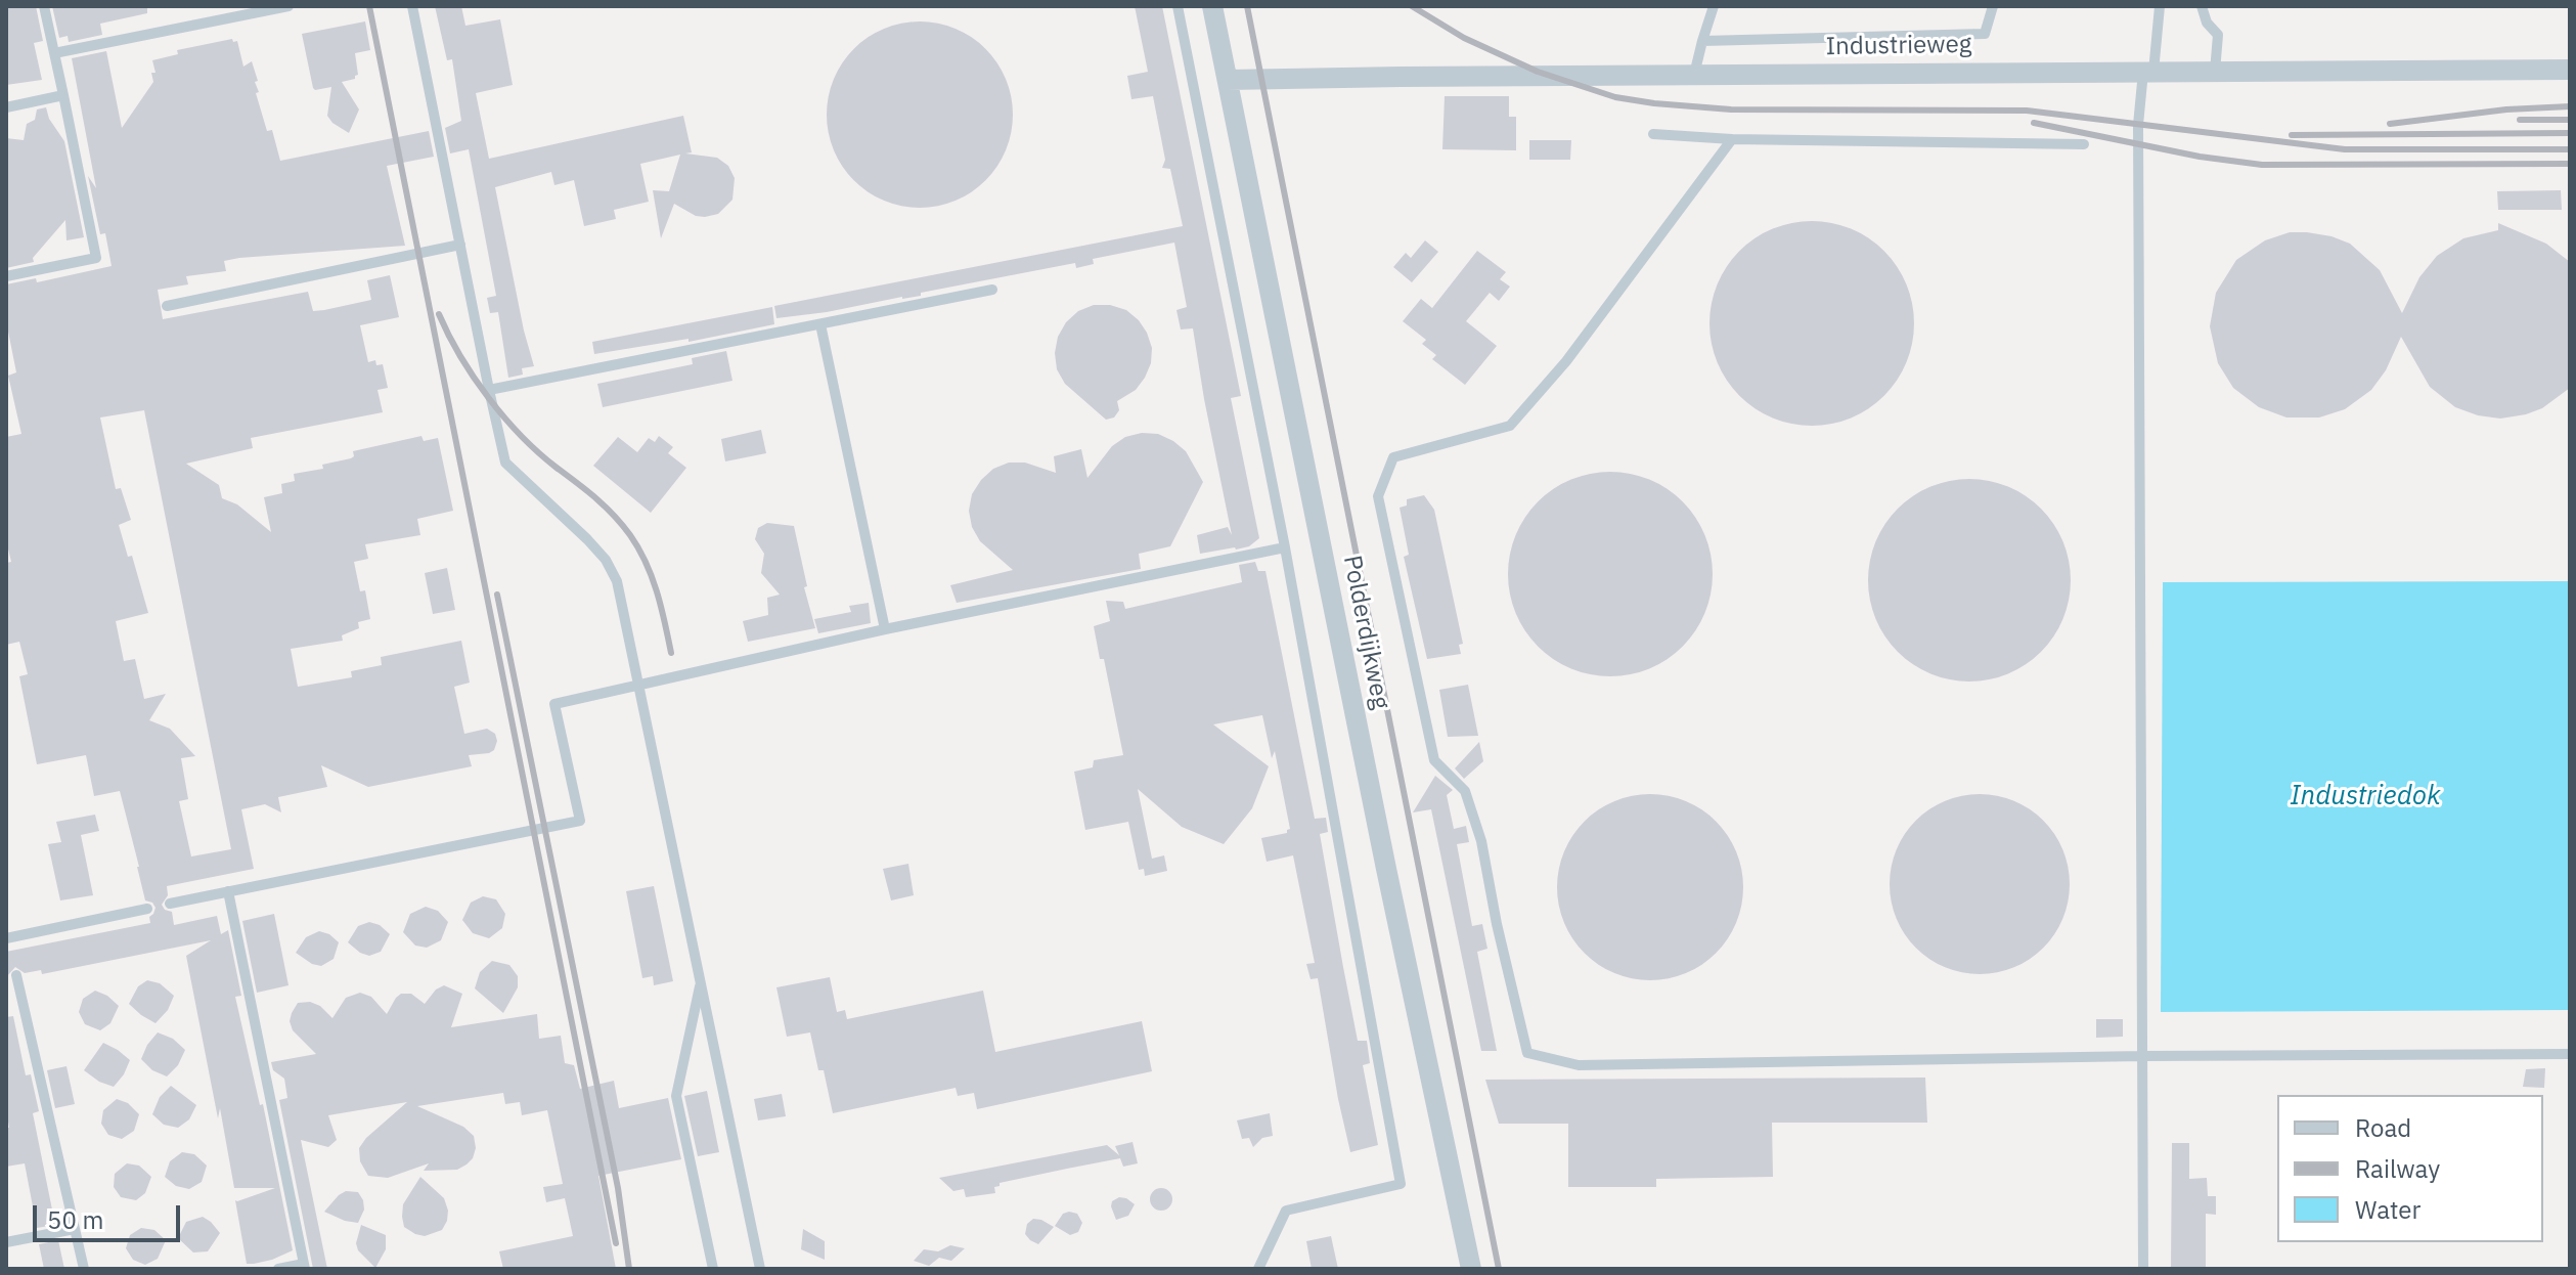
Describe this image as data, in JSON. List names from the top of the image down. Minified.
{"streets":{"street":["Industrieweg","Polderdijkweg"]},"crossings":[["Industrieweg","Polderdijkweg"]],"water":["Industriedok"],"legend":["Road","Railway","Water"],"scale_bar":"50 m"}
